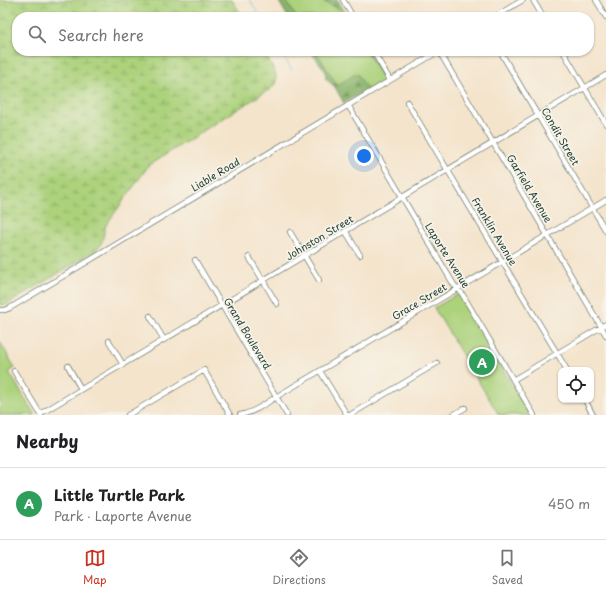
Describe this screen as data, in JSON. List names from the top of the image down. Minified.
{"streets":{"street":["Condit Street","Liable Road","Garfield Avenue","Franklin Avenue","Johnston Street","Laporte Avenue","Grace Street","Grand Boulevard"]},"crossings":[["Condit Street","Johnston Street"],["Condit Street","Grace Street"],["Liable Road","Laporte Avenue"],["Garfield Avenue","Johnston Street"],["Garfield Avenue","Grace Street"],["Franklin Avenue","Johnston Street"],["Franklin Avenue","Grace Street"],["Johnston Street","Laporte Avenue"],["Johnston Street","Grand Boulevard"],["Laporte Avenue","Grace Street"],["Grace Street","Grand Boulevard"]],"page":{"search":"Search here","pins":"A","heading":"Nearby","list":[{"mark":"A","name":"Little Turtle Park","note":"Park · Laporte Avenue","value":"450 m"}],"nav":["Map","Directions","Saved"]}}
